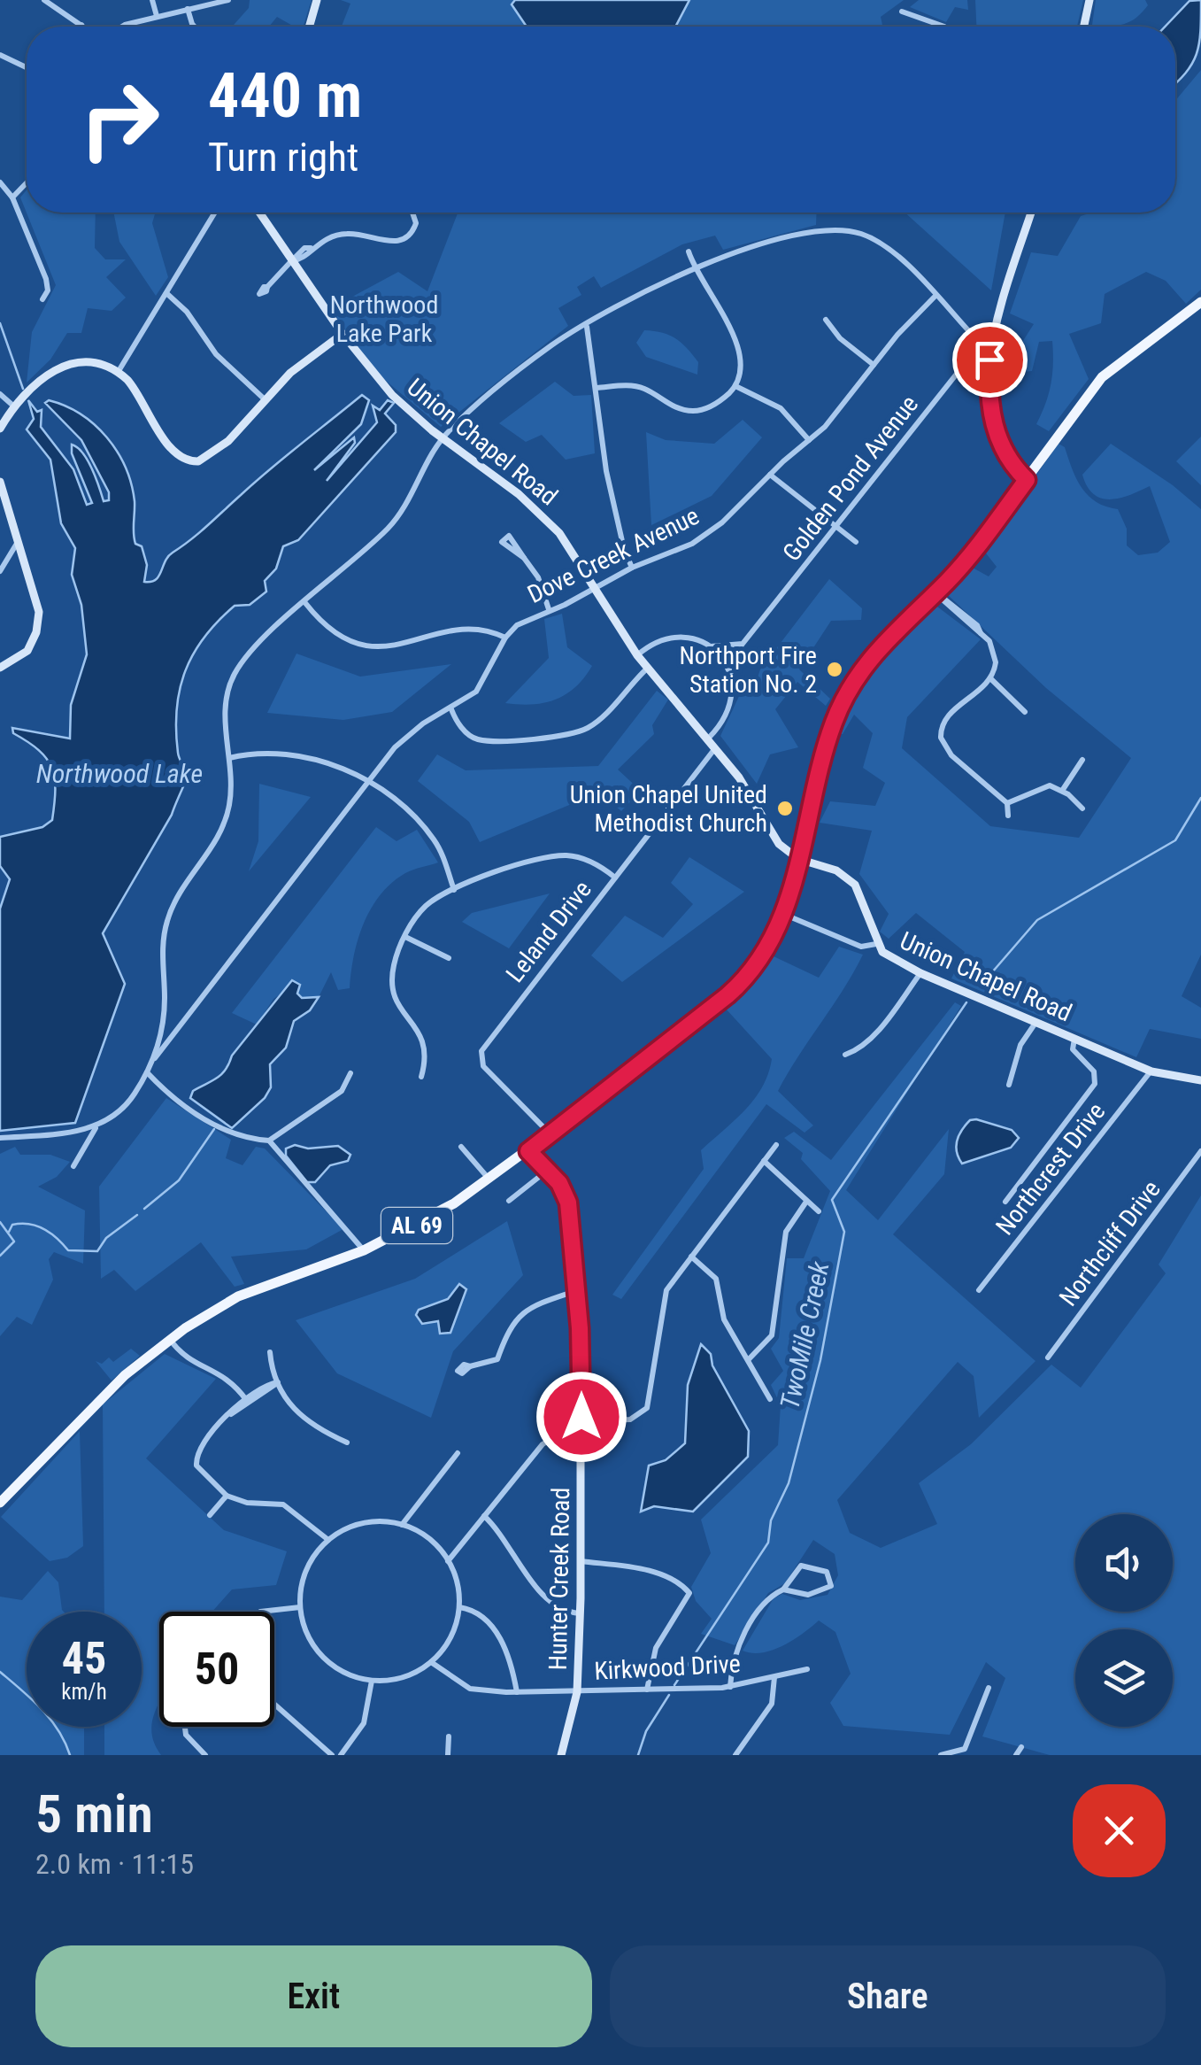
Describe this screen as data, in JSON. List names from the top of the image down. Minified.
{"streets":{"main road":["AL 69"],"street":["Union Chapel Road","Golden Pond Avenue","Dove Creek Avenue","Leland Drive","Northcrest Drive","Northcliff Drive","Hunter Creek Road","Kirkwood Drive"]},"crossings":[["Union Chapel Road","Golden Pond Avenue"],["Union Chapel Road","Dove Creek Avenue"],["Union Chapel Road","Leland Drive"],["Union Chapel Road","Northcrest Drive"],["Union Chapel Road","AL 69"],["Leland Drive","AL 69"],["AL 69","Hunter Creek Road"],["Hunter Creek Road","Kirkwood Drive"]],"water":["Northwood Lake","TwoMile Creek"],"parks":["Northwood Lake Park"],"places":["Northport Fire Station No. 2","Union Chapel United Methodist Church"],"page":{"turn":["440 m","Turn right"],"speed":"45 km/h","limit":"50","heading":["5 min","2.0 km · 11:15"],"buttons":["Exit","Share"]}}
